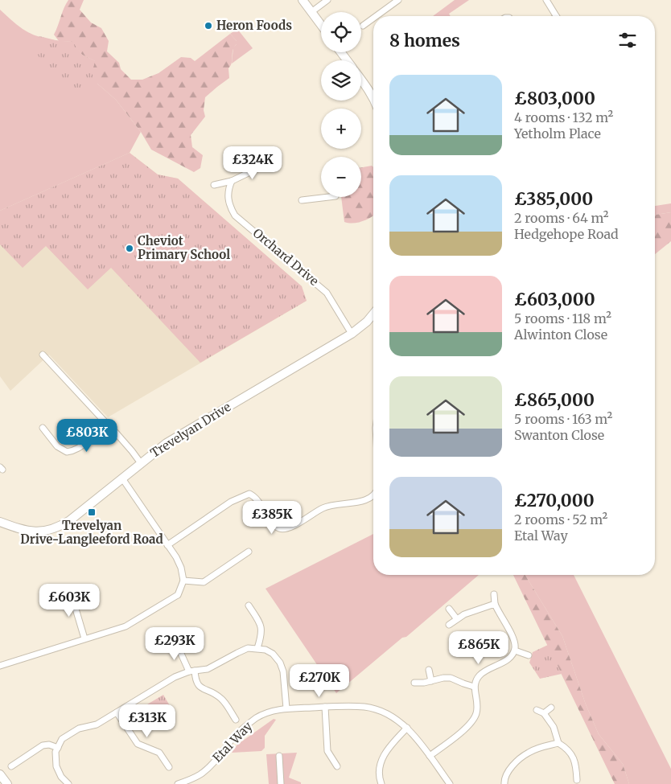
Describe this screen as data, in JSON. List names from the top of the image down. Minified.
{"streets":{"street":["Orchard Drive","Trevelyan Drive","Etal Way"]},"crossings":[["Orchard Drive","Trevelyan Drive"]],"places":{"other":["Heron Foods","Cheviot Primary School"],"transit":["Trevelyan Drive-Langleeford Road"]},"page":{"map_buttons":["+","−"],"heading":"8 homes","list":[{"name":"£803,000","note":"4 rooms · 132 m² · Yetholm Place"},{"name":"£385,000","note":"2 rooms · 64 m² · Hedgehope Road"},{"name":"£603,000","note":"5 rooms · 118 m² · Alwinton Close"},{"name":"£865,000","note":"5 rooms · 163 m² · Swanton Close"},{"name":"£270,000","note":"2 rooms · 52 m² · Etal Way"}],"price":["£324K","£803K","£385K","£603K","£293K","£865K","£270K","£313K"]}}
